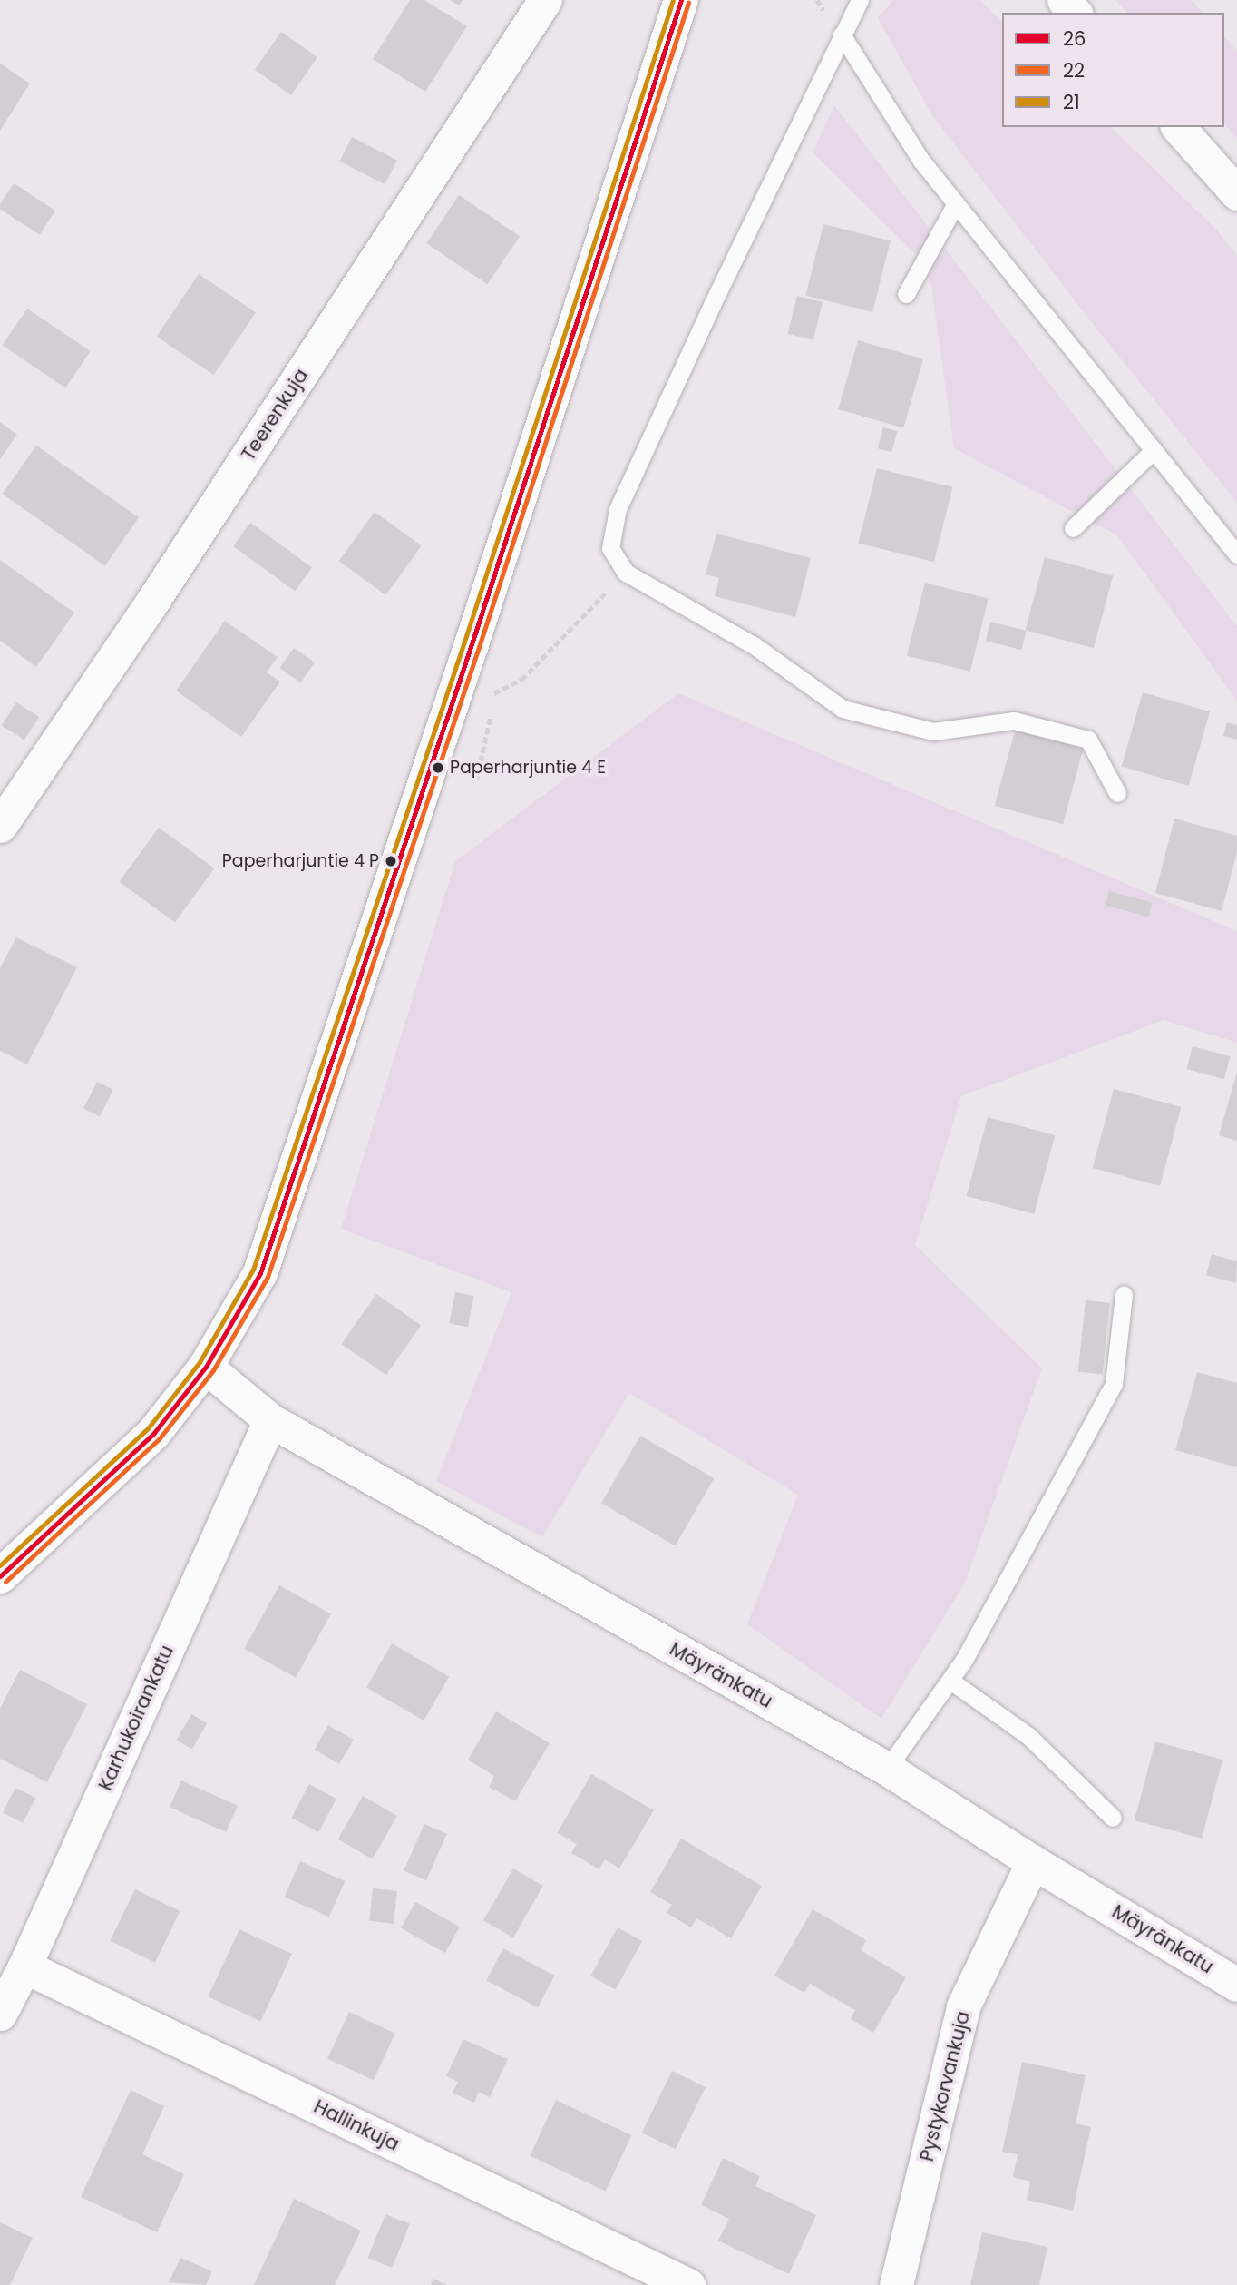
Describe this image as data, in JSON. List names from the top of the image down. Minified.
{"streets":{"street":["Teerenkuja","Mäyränkatu","Karhukoirankatu","Pystykorvankuja","Hallinkuja"]},"crossings":[["Mäyränkatu","Karhukoirankatu"],["Mäyränkatu","Pystykorvankuja"],["Karhukoirankatu","Hallinkuja"]],"places":["Paperharjuntie 4 E","Paperharjuntie 4 P"],"lines":["transit line 26","transit line 21","transit line 22"],"legend":["26","22","21"]}
